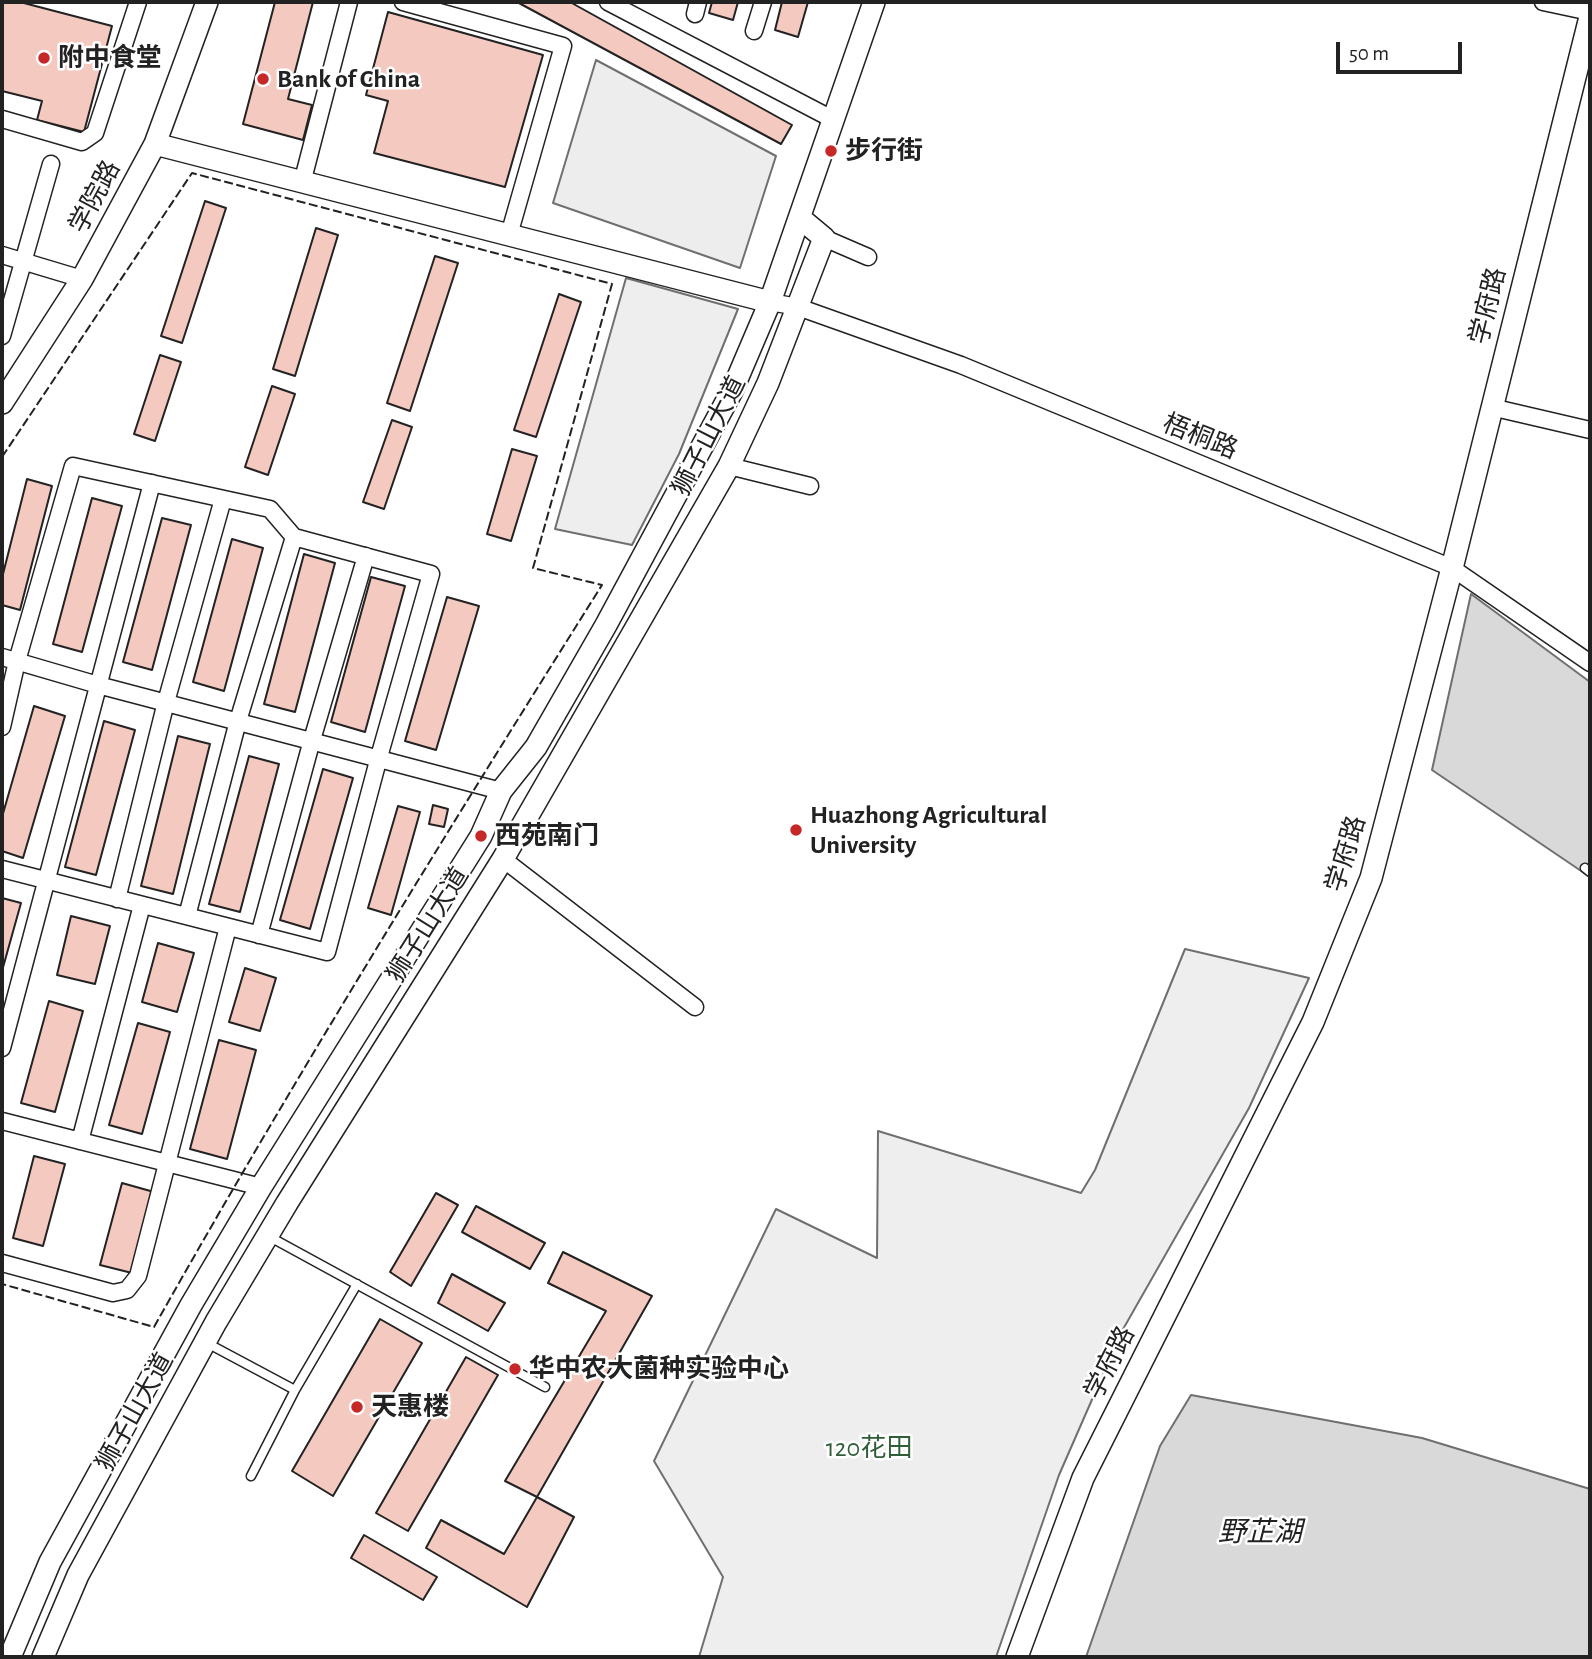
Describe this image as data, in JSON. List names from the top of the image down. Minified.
{"streets":{"street":["学院路","学府路","狮子山大道","梧桐路"]},"crossings":[["学府路","梧桐路"],["狮子山大道","梧桐路"]],"water":["野芷湖"],"parks":["120花田"],"places":["附中食堂","Bank of China","步行街","Huazhong Agricultural University","西苑南门","华中农大菌种实验中心","天惠楼"],"scale_bar":"50 m"}
